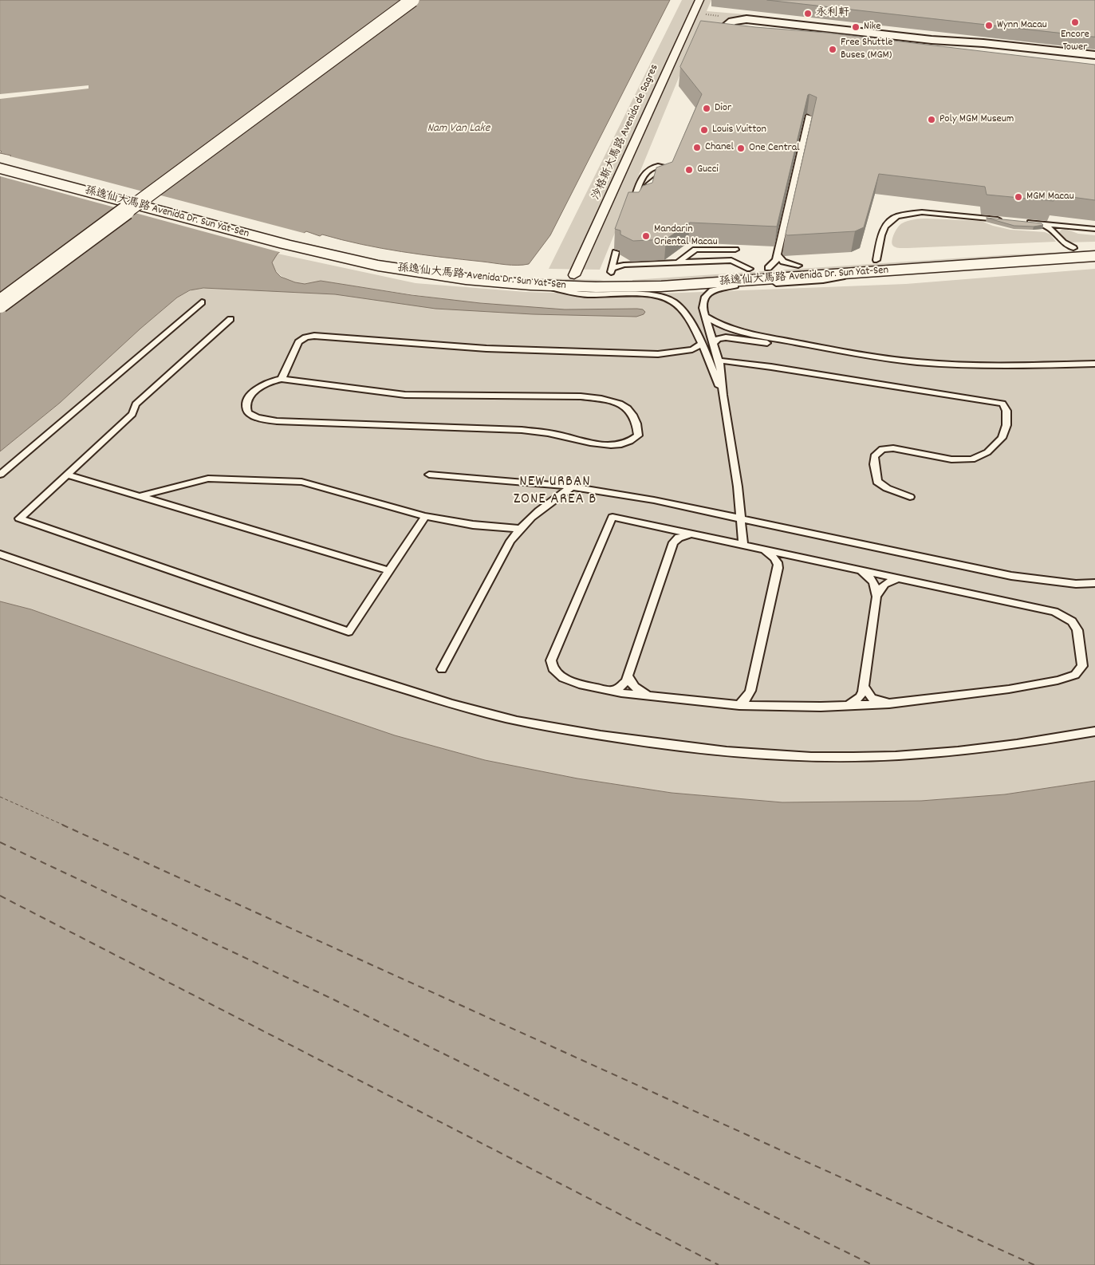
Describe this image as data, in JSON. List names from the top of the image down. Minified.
{"streets":{"main road":["孫逸仙大馬路 Avenida Dr. Sun Yat-Sen"],"street":["沙格斯大馬路 Avenida de Sagres"]},"crossings":[["沙格斯大馬路 Avenida de Sagres","孫逸仙大馬路 Avenida Dr. Sun Yat-Sen"]],"districts":["NEW URBAN ZONE AREA B"],"water":["Nam Van Lake"],"places":["永利軒","Encore Tower","Wynn Macau","Nike","Free Shuttle Buses (MGM)","Dior","Poly MGM Museum","Louis Vuitton","Chanel","One Central","Gucci","MGM Macau","Mandarin Oriental Macau"]}
